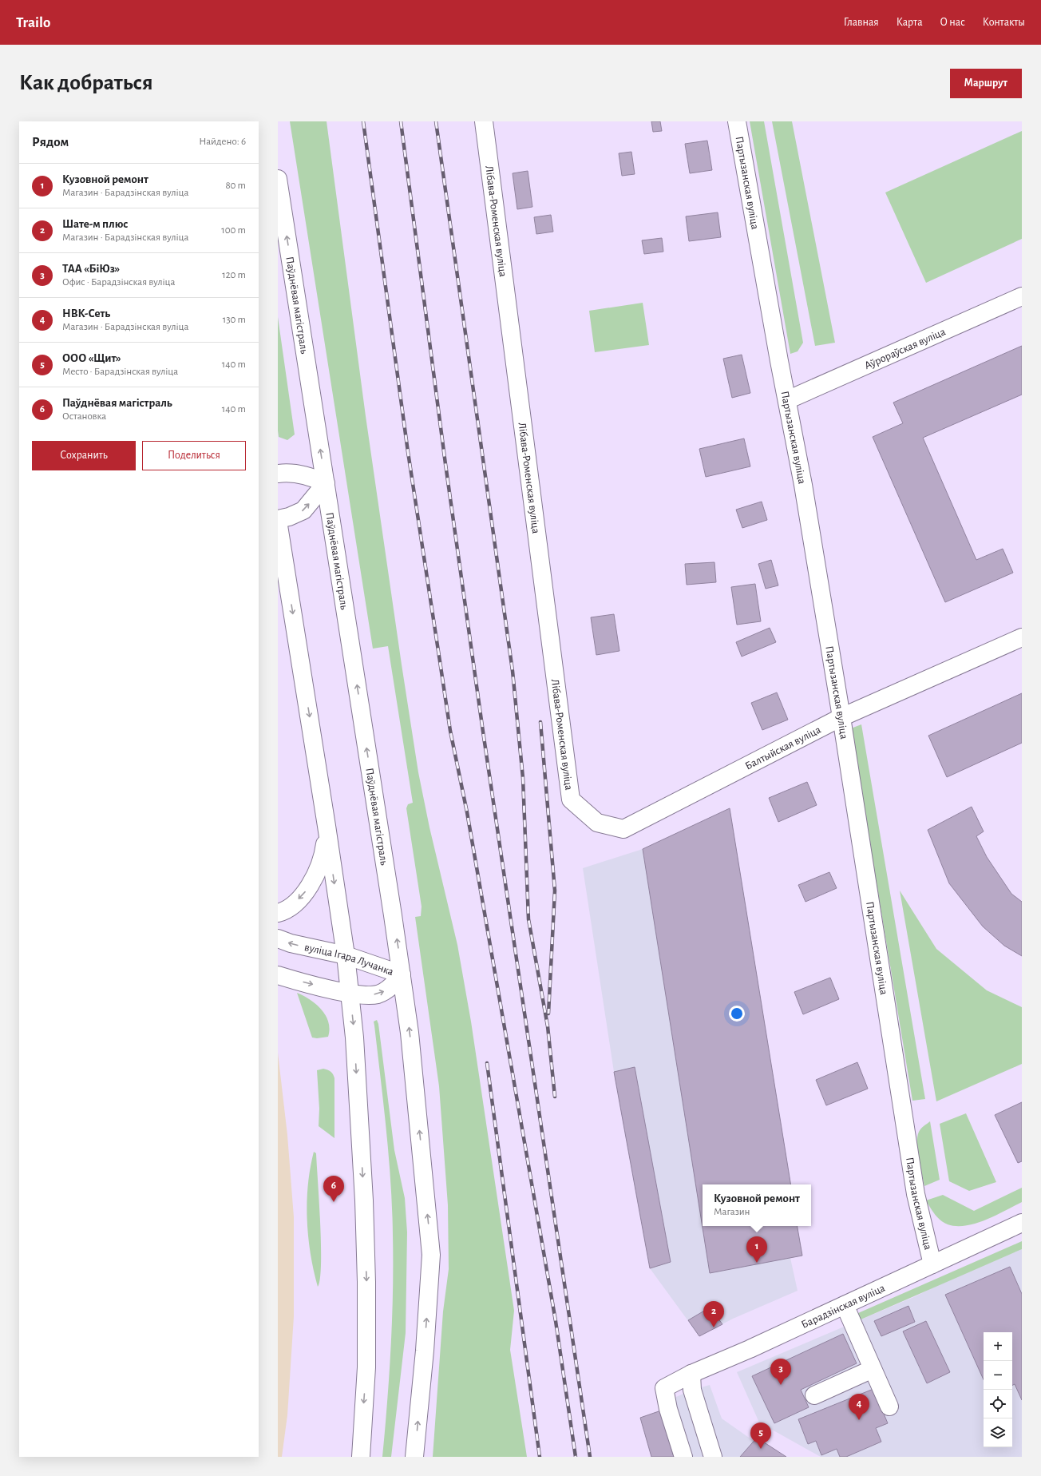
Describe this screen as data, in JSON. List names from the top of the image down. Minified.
{"streets":{"street":["Партызанская вуліца","Лібава-Роменская вуліца","Паўднёвая магістраль","Аўрораўская вуліца","Балтыйская вуліца","вуліца Ігара Лучанка","Барадзінская вуліца"]},"crossings":[["Партызанская вуліца","Аўрораўская вуліца"],["Партызанская вуліца","Балтыйская вуліца"],["Партызанская вуліца","Барадзінская вуліца"],["Лібава-Роменская вуліца","Балтыйская вуліца"],["Паўднёвая магістраль","вуліца Ігара Лучанка"]],"page":{"header":"Trailo","nav":["Главная","Карта","О нас","Контакты"],"buttons":["Маршрут",["Сохранить","Поделиться"]],"title":"Как добраться","heading":["Рядом","Найдено: 6"],"list":[{"mark":"1","name":"Кузовной ремонт","note":"Магазин · Барадзінская вуліца","value":"80 m"},{"mark":"2","name":"Шате-м плюс","note":"Магазин · Барадзінская вуліца","value":"100 m"},{"mark":"3","name":"ТАА «БіЮз»","note":"Офис · Барадзінская вуліца","value":"120 m"},{"mark":"4","name":"НВК-Сеть","note":"Магазин · Барадзінская вуліца","value":"130 m"},{"mark":"5","name":"ООО «Щит»","note":"Место · Барадзінская вуліца","value":"140 m"},{"mark":"6","name":"Паўднёвая магістраль","note":"Остановка","value":"140 m"}],"pins":["6","1","2","3","4","5"],"popup":["Кузовной ремонт","Магазин"],"map_buttons":["+","−"]}}
